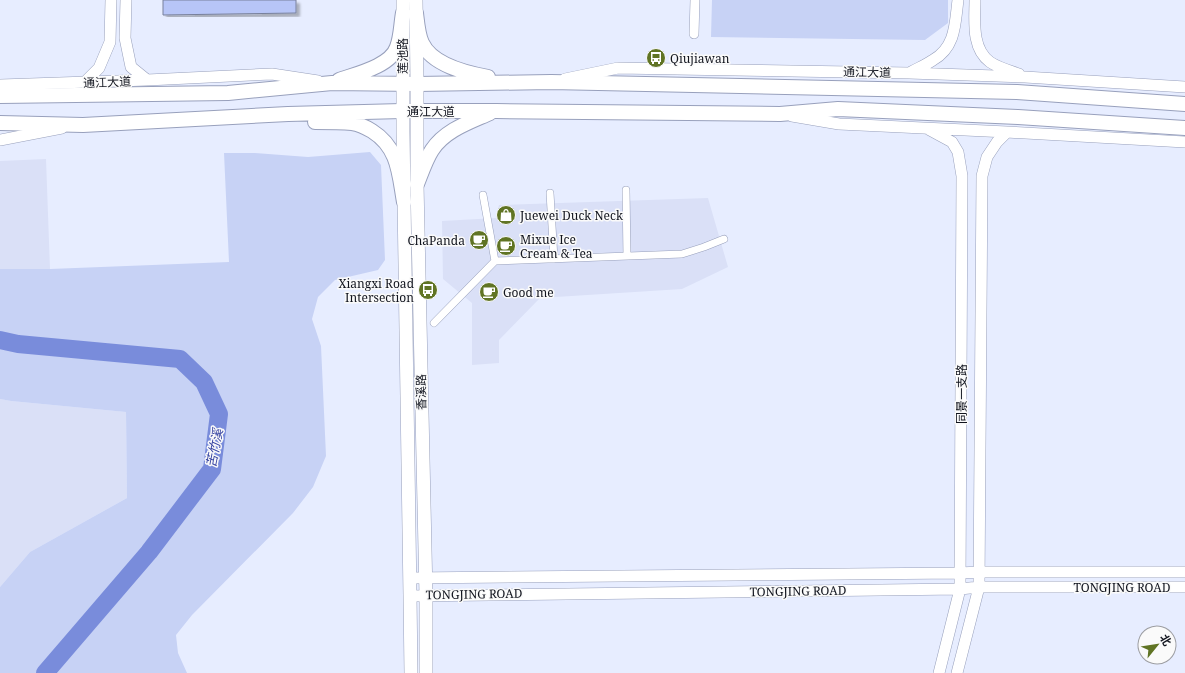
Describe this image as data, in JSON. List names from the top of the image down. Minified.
{"streets":{"main road":["莲池路","通江大道","香溪路"],"street":["同景一支路","TONGJING ROAD"]},"crossings":[["莲池路","通江大道"],["莲池路","香溪路"],["通江大道","香溪路"],["通江大道","同景一支路"],["香溪路","TONGJING ROAD"],["同景一支路","TONGJING ROAD"]],"water":["苦竹溪"],"places":{"bus stop":["Qiujiawan","Xiangxi Road Intersection"],"shop":["Juewei Duck Neck"],"cafe":["ChaPanda","Mixue Ice Cream & Tea","Good me"]},"north":"top right"}
